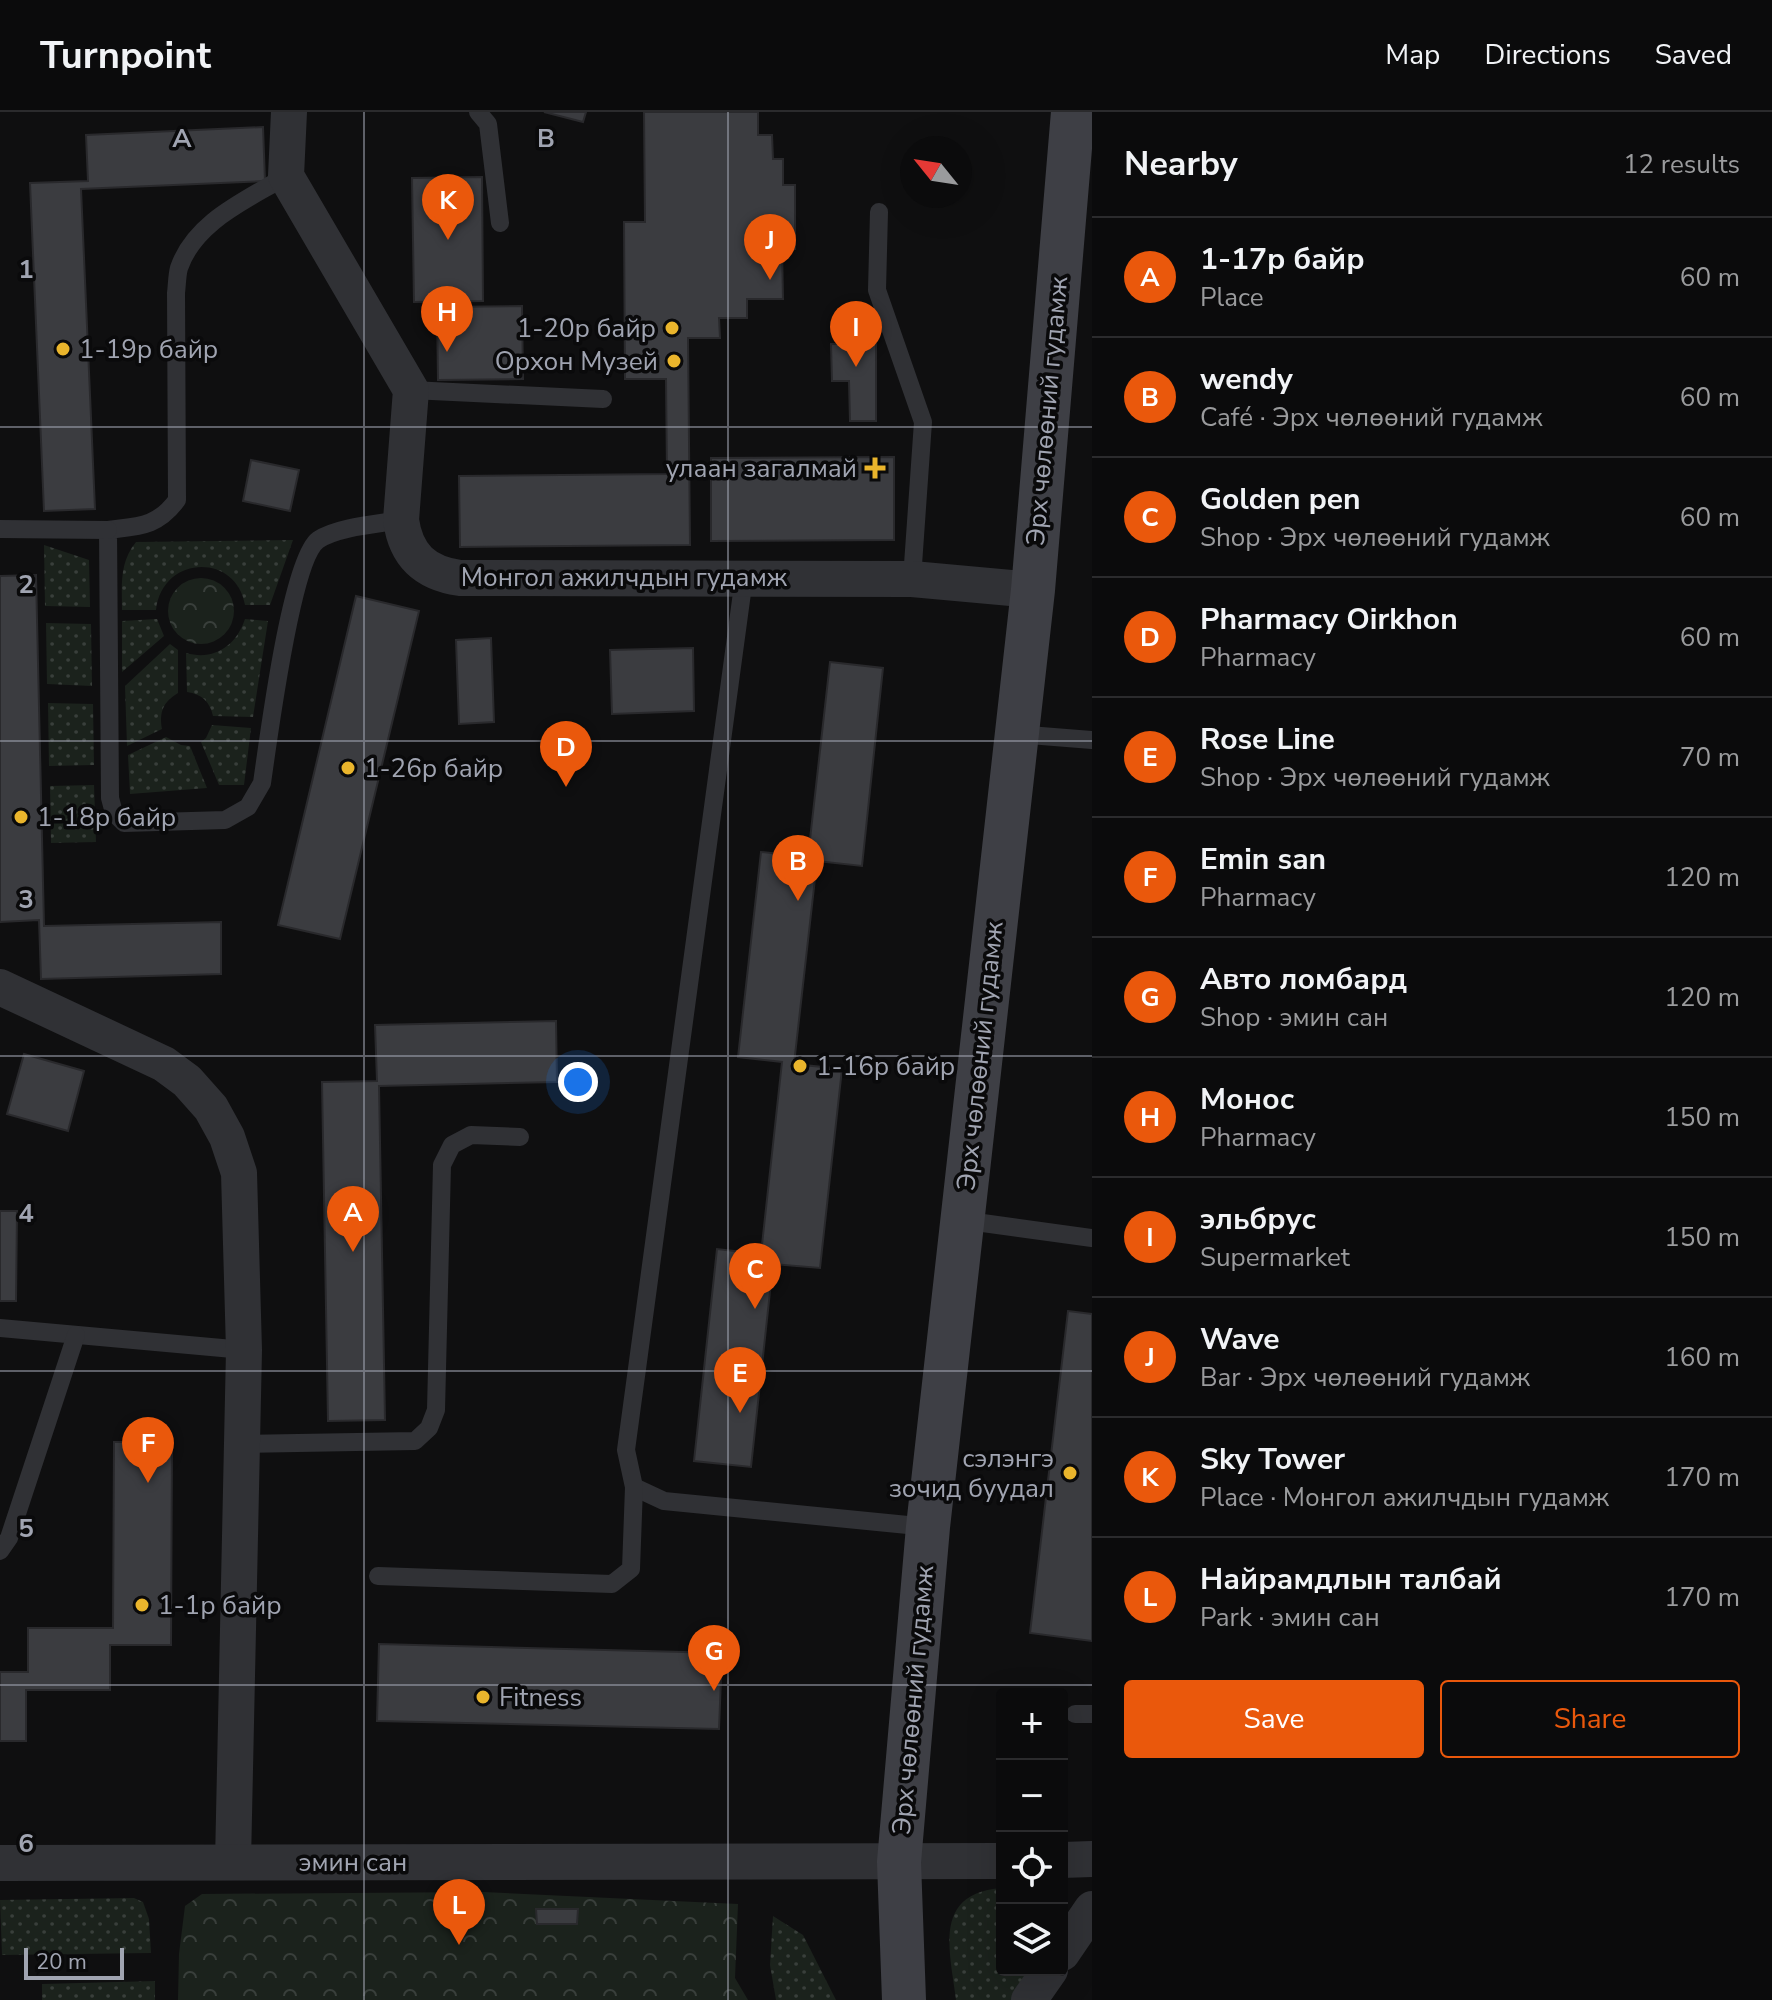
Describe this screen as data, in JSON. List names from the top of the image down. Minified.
{"streets":{"main road":["Эрх чөлөөний гудамж"],"street":["Монгол ажилчдын гудамж","эмин сан"]},"crossings":[["Эрх чөлөөний гудамж","Монгол ажилчдын гудамж"],["Эрх чөлөөний гудамж","эмин сан"]],"places":{"other":["1-20р байр","1-19р байр","Орхон Myзей","1-26р байр","1-18р байр","1-16р байр","сэлэнгэ зочид буудал","1-1р байр","Fitness"],"health":["улаан загалмай"]},"scale_bar":"20 m","north":"top left","page":{"header":"Turnpoint","nav":["Map","Directions","Saved"],"heading":["Nearby","12 results"],"pins":["K","J","H","I","D","B","A","C","E","F","G","L"],"list":[{"mark":"A","name":"1-17р байр","note":"Place","value":"60 m"},{"mark":"B","name":"wendy","note":"Café · Эрх чөлөөний гудамж","value":"60 m"},{"mark":"C","name":"Golden pen","note":"Shop · Эрх чөлөөний гудамж","value":"60 m"},{"mark":"D","name":"Pharmacy Oirkhon","note":"Pharmacy","value":"60 m"},{"mark":"E","name":"Rose Line","note":"Shop · Эрх чөлөөний гудамж","value":"70 m"},{"mark":"F","name":"Emin san","note":"Pharmacy","value":"120 m"},{"mark":"G","name":"Авто ломбард","note":"Shop · эмин сан","value":"120 m"},{"mark":"H","name":"Монос","note":"Pharmacy","value":"150 m"},{"mark":"I","name":"эльбрус","note":"Supermarket","value":"150 m"},{"mark":"J","name":"Wave","note":"Bar · Эрх чөлөөний гудамж","value":"160 m"},{"mark":"K","name":"Sky Tower","note":"Place · Монгол ажилчдын гудамж","value":"170 m"},{"mark":"L","name":"Найрамдлын талбай","note":"Park · эмин сан","value":"170 m"}],"buttons":["Save","Share"],"map_buttons":["+","−"],"scale":"20 m"},"grid":{"columns":["A","B"],"rows":["1","2","3","4","5","6"]}}
